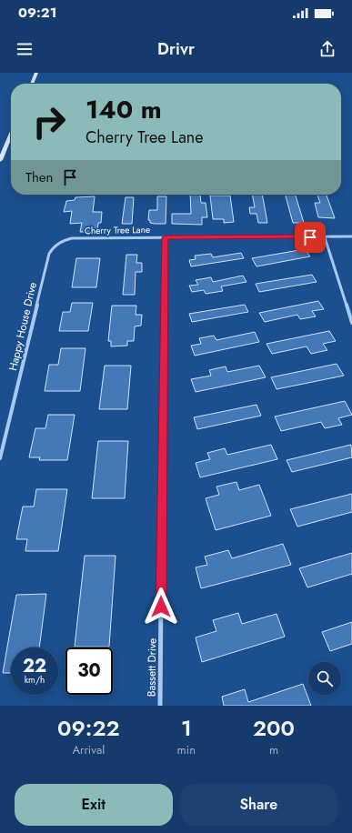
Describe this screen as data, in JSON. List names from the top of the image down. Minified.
{"streets":{"street":["Cherry Tree Lane","Happy House Drive","Bassett Drive"]},"crossings":[["Cherry Tree Lane","Happy House Drive"],["Cherry Tree Lane","Bassett Drive"]],"page":{"status":"09:21","header":"Drivr","turn":["140 m","Cherry Tree Lane"],"then":"Then","speed":"22 km/h","limit":"30","eta":["09:22","Arrival","1","min","200","m"],"buttons":["Exit","Share"]}}
